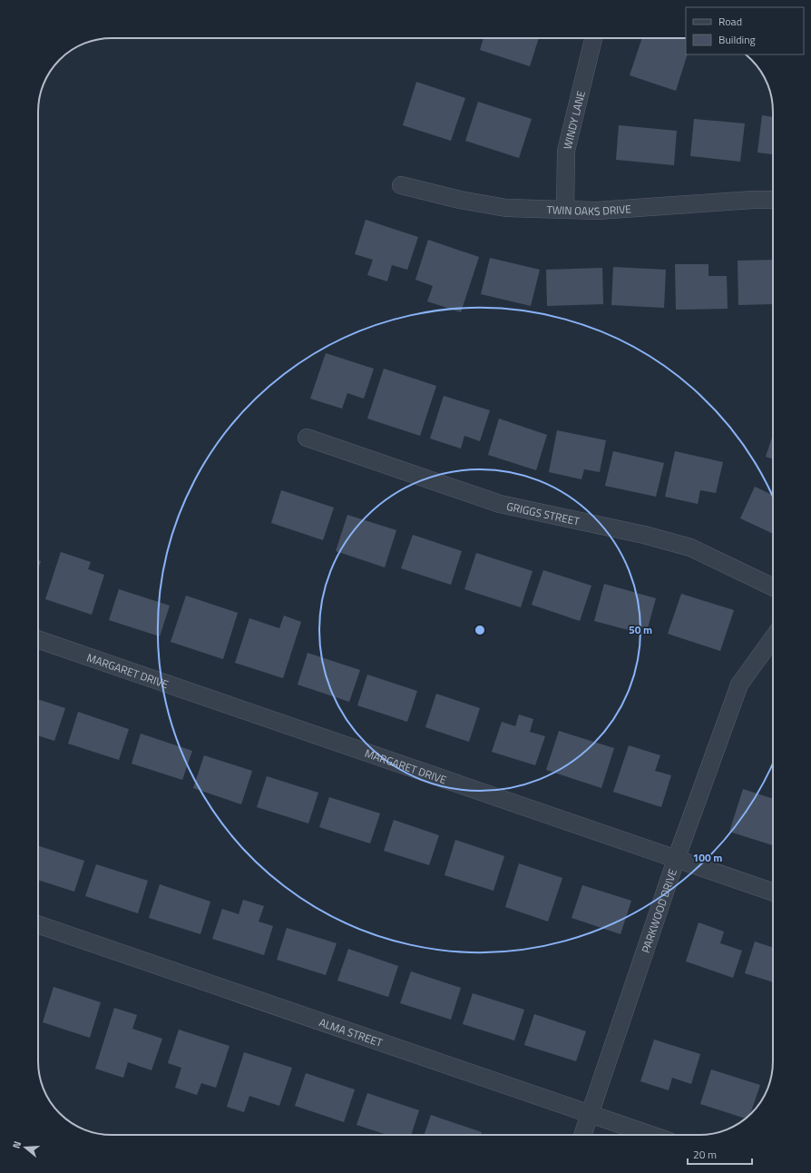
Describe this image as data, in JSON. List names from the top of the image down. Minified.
{"streets":{"street":["WINDY LANE","TWIN OAKS DRIVE","GRIGGS STREET","MARGARET DRIVE","PARKWOOD DRIVE","ALMA STREET"]},"crossings":[["WINDY LANE","TWIN OAKS DRIVE"],["MARGARET DRIVE","PARKWOOD DRIVE"],["PARKWOOD DRIVE","ALMA STREET"]],"legend":["Road","Building"],"scale_bar":"20 m","north":"left","rings":["50 m","100 m"]}
